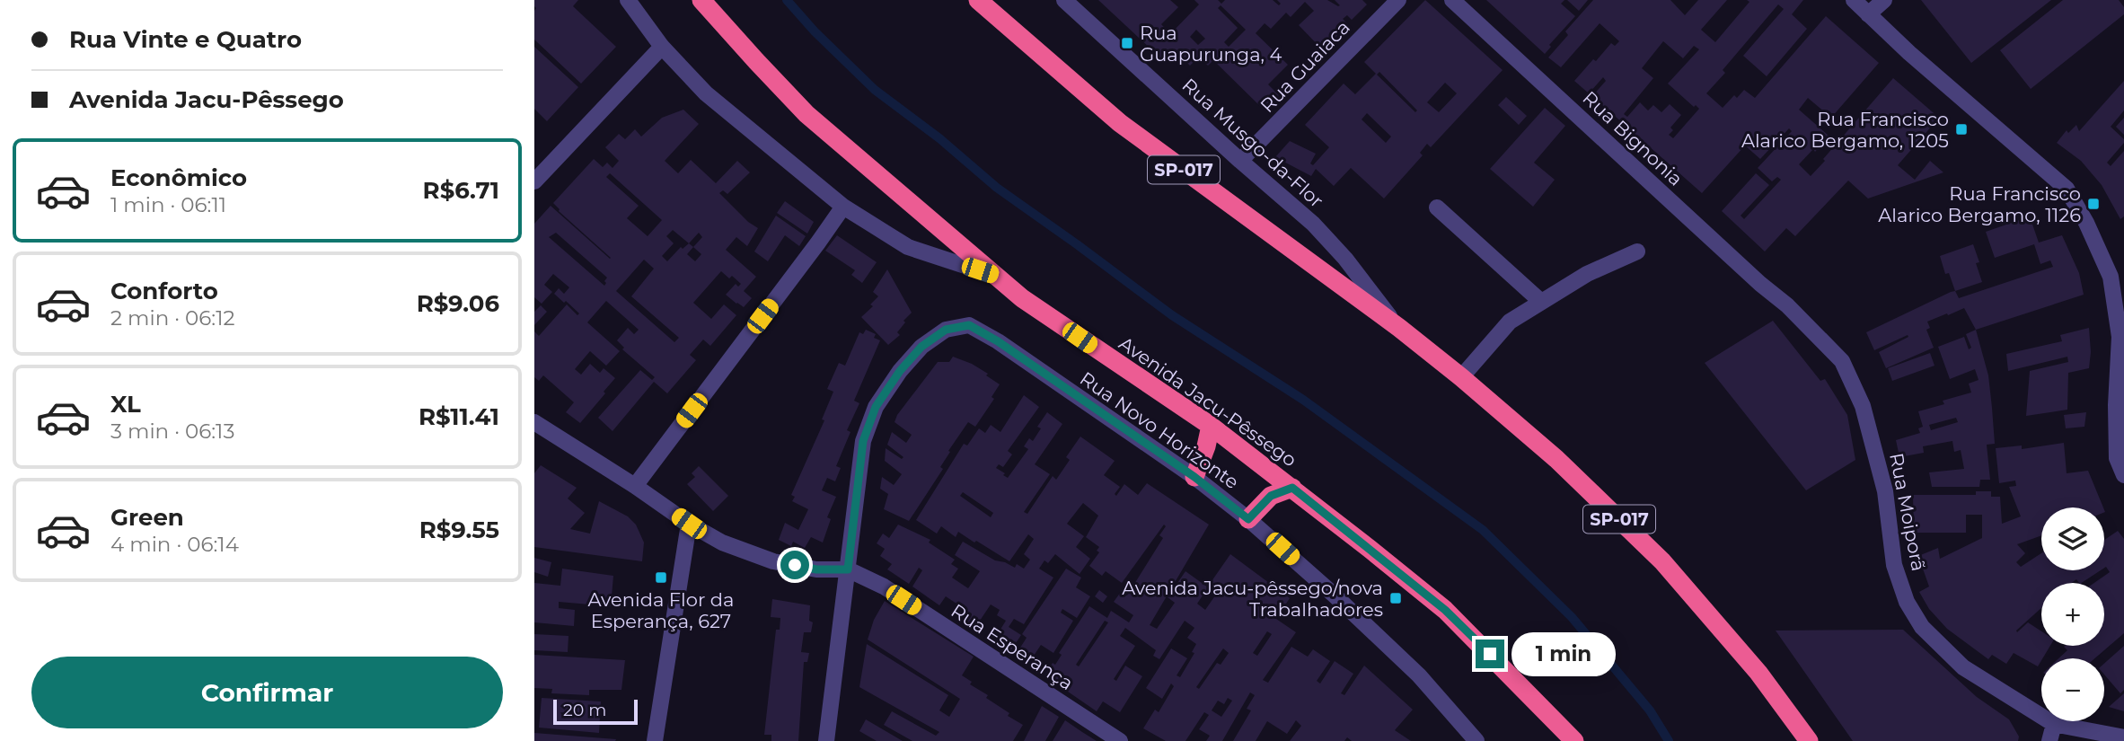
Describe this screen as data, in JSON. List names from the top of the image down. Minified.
{"streets":{"highway":["SP-017","Avenida Jacu-Pêssego"],"street":["Rua Guaiaca","Rua Bignonia","Rua Musgo-da-Flor","Rua Novo Horizonte","Rua Moiporã","Rua Esperança"]},"crossings":[["Rua Guaiaca","Rua Musgo-da-Flor"],["Rua Bignonia","Rua Moiporã"],["Rua Musgo-da-Flor","SP-017"],["Rua Novo Horizonte","Rua Esperança"]],"places":{"transit":["Rua Guapurunga, 4","Rua Francisco Alarico Bergamo, 1205","Rua Francisco Alarico Bergamo, 1126","Avenida Flor da Esperança, 627","Avenida Jacu-pêssego/nova Trabalhadores"]},"scale_bar":"20 m","page":{"banner":["Rua Vinte e Quatro","Avenida Jacu-Pêssego"],"list":[{"name":"Econômico","note":"1 min · 06:11","value":"R$6.71"},{"name":"Conforto","note":"2 min · 06:12","value":"R$9.06"},{"name":"XL","note":"3 min · 06:13","value":"R$11.41"},{"name":"Green","note":"4 min · 06:14","value":"R$9.55"}],"map_buttons":["+","−"],"bubble":"1 min","buttons":"Confirmar","scale":"20 m"}}
